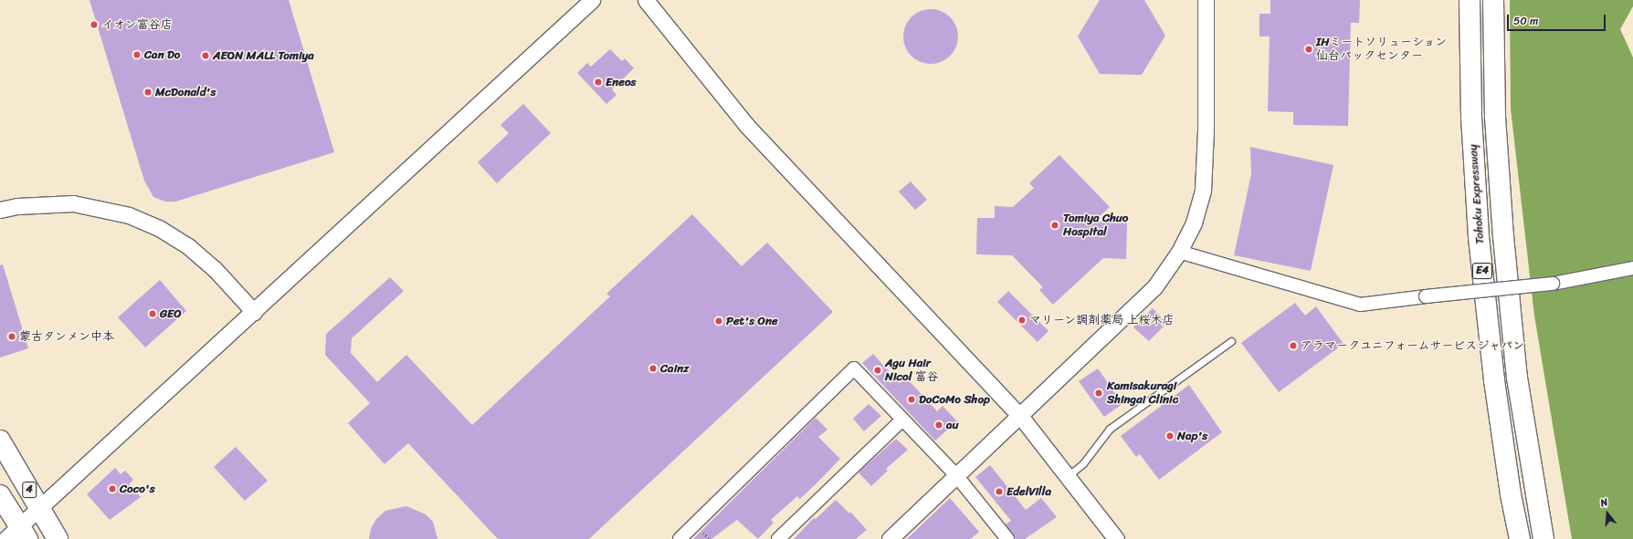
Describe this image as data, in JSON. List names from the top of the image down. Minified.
{"streets":{"highway":["Tohoku Expressway","E4","4"]},"places":["イオン富谷店","IHミートソリューション 仙台パックセンター","Can Do","AEON MALL Tomiya","Eneos","McDonald's","Tomiya Chuo Hospital","GEO","マリーン調剤薬局 上桜木店","Pet's One","蒙古タンメン中本","アラマークユニフォームサービスジャパン","Cainz","Agu Hair Nicol 富谷","Kamisakuragi Shingai Clinic","DoCoMo Shop","au","Nap's","Coco's","EdelVilla"],"scale_bar":"50 m","north":"top"}
